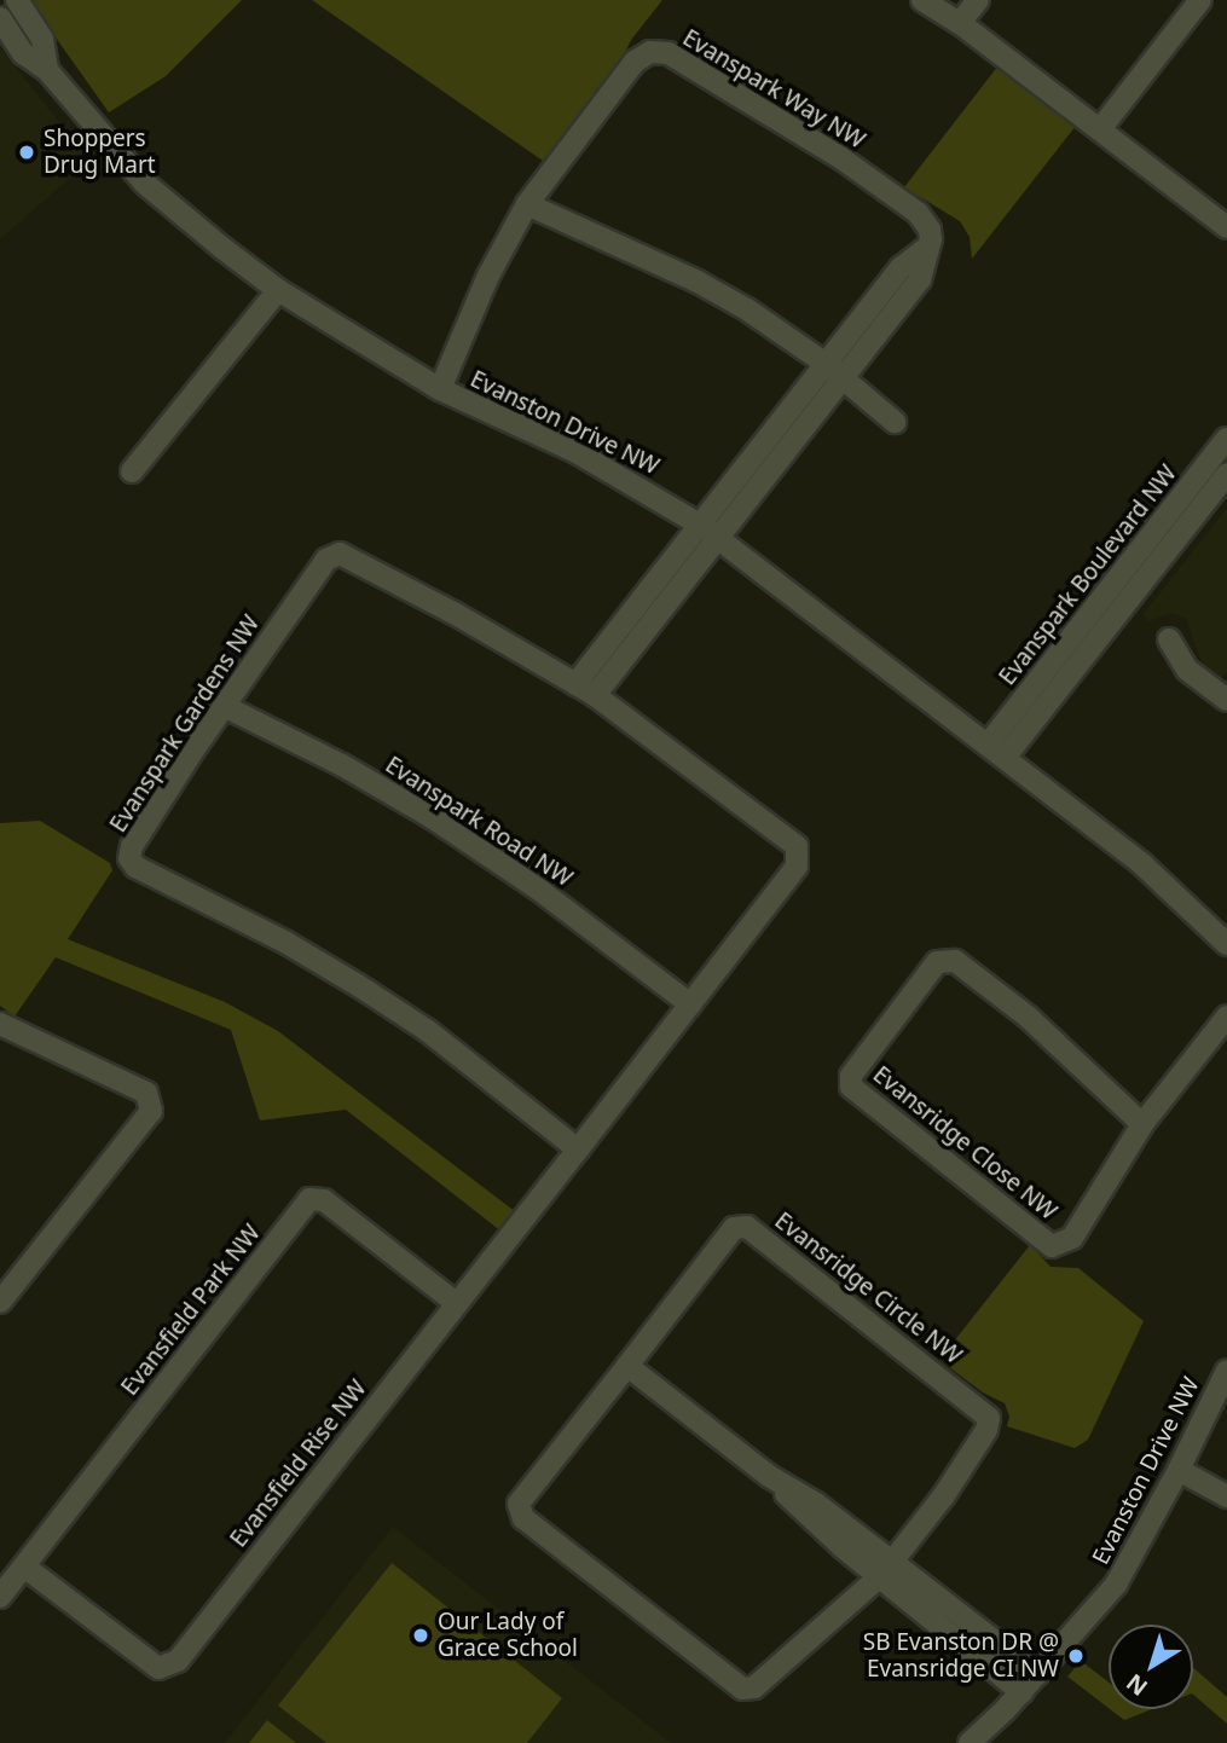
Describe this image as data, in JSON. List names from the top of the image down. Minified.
{"streets":{"street":["Evanspark Way NW","Evanston Drive NW","Evanspark Boulevard NW","Evanspark Gardens NW","Evanspark Road NW","Evansridge Close NW","Evansridge Circle NW","Evansfield Park NW","Evansfield Rise NW"]},"crossings":[["Evanspark Way NW","Evanston Drive NW"],["Evanston Drive NW","Evanspark Boulevard NW"],["Evanspark Gardens NW","Evanspark Road NW"],["Evanspark Gardens NW","Evansfield Rise NW"],["Evansfield Park NW","Evansfield Rise NW"]],"places":["Shoppers Drug Mart","Our Lady of Grace School","SB Evanston DR @ Evansridge CI NW"],"north":"bottom left"}
